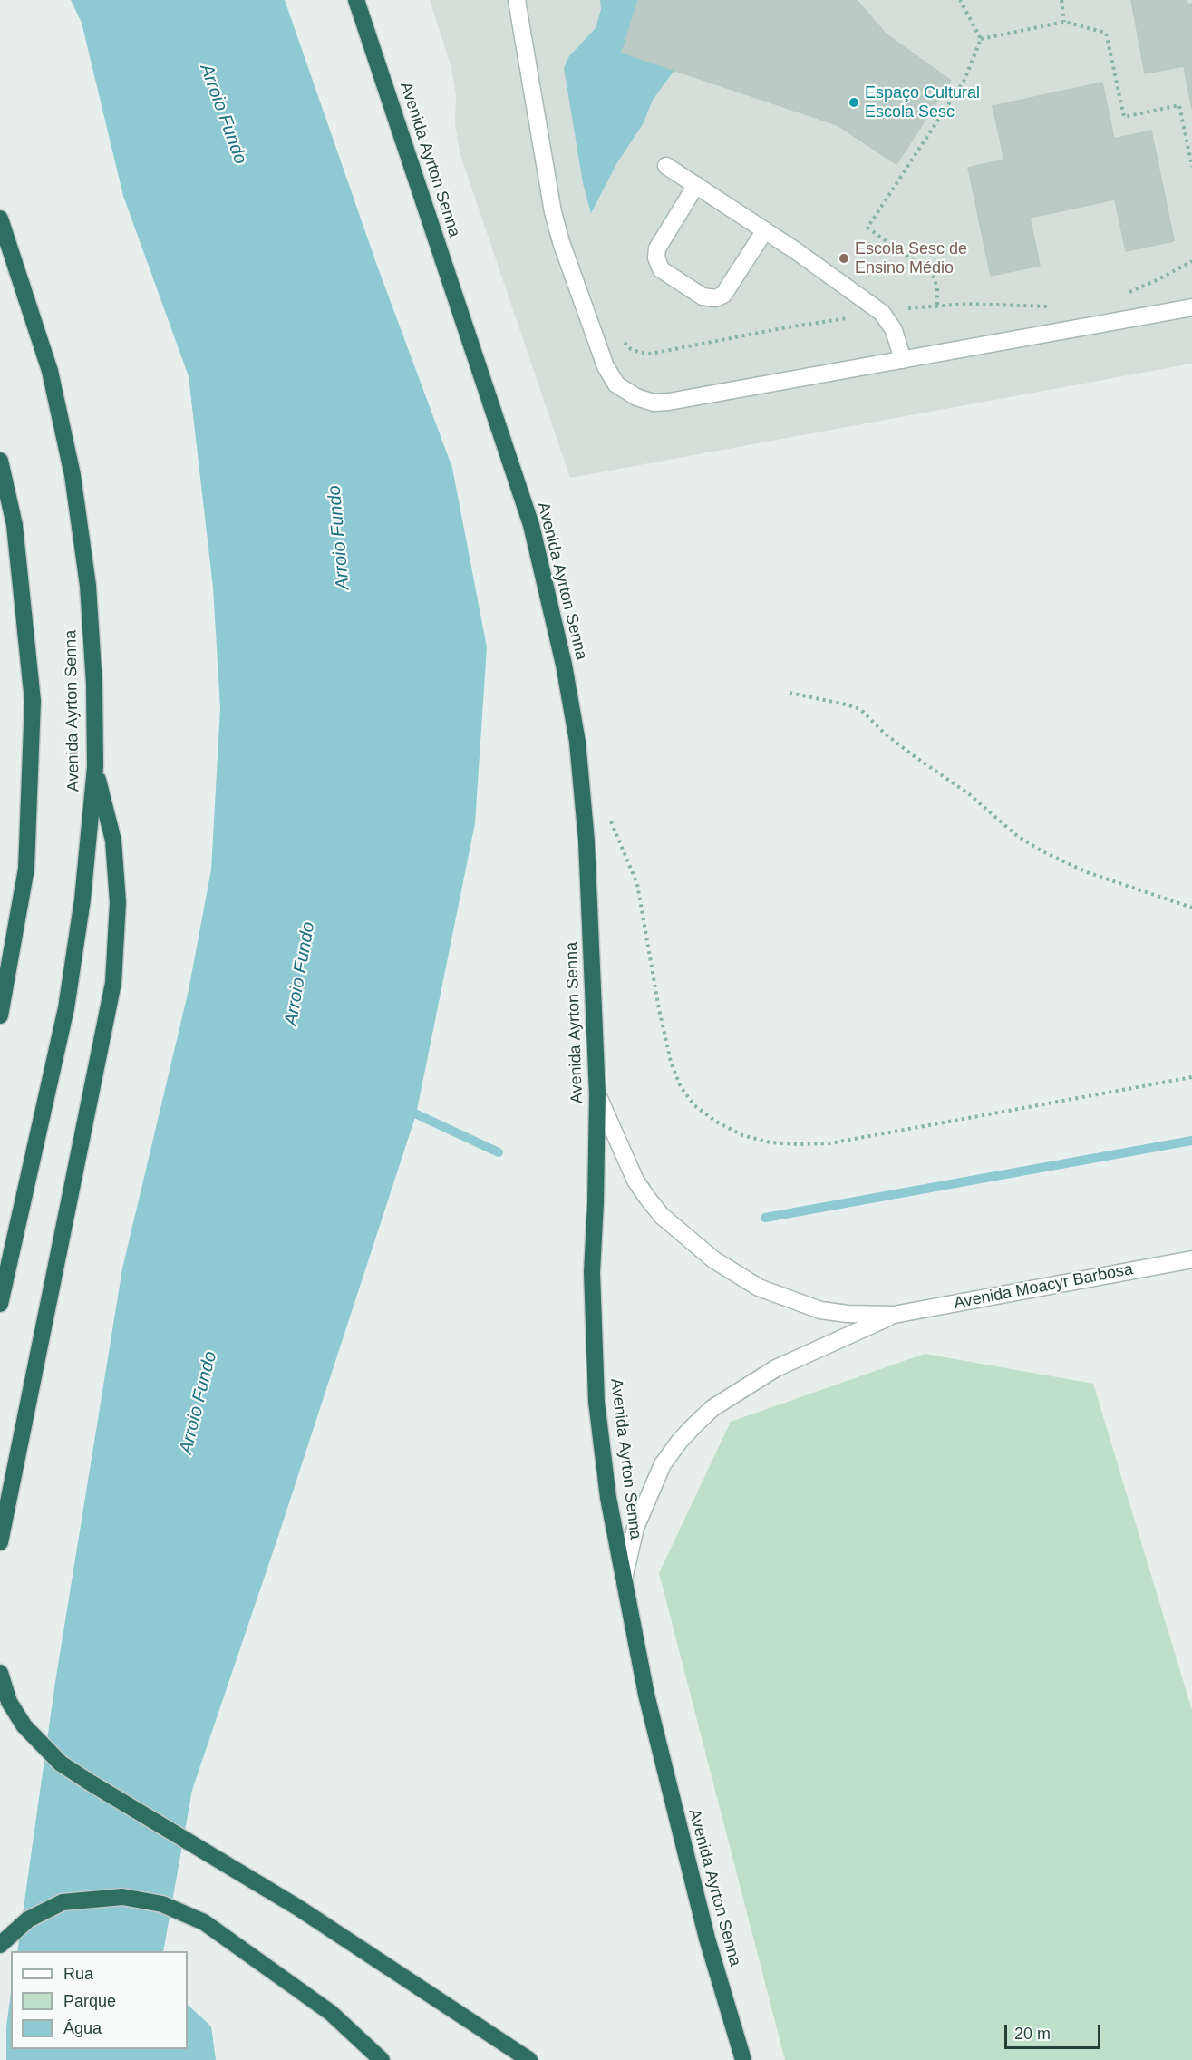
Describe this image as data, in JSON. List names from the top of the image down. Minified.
{"streets":{"highway":["Avenida Ayrton Senna"],"street":["Avenida Moacyr Barbosa"]},"crossings":[["Avenida Ayrton Senna","Avenida Moacyr Barbosa"]],"water":["Arroio Fundo"],"places":["Espaço Cultural Escola Sesc","Escola Sesc de Ensino Médio"],"legend":["Rua","Parque","Água"],"scale_bar":"20 m"}
